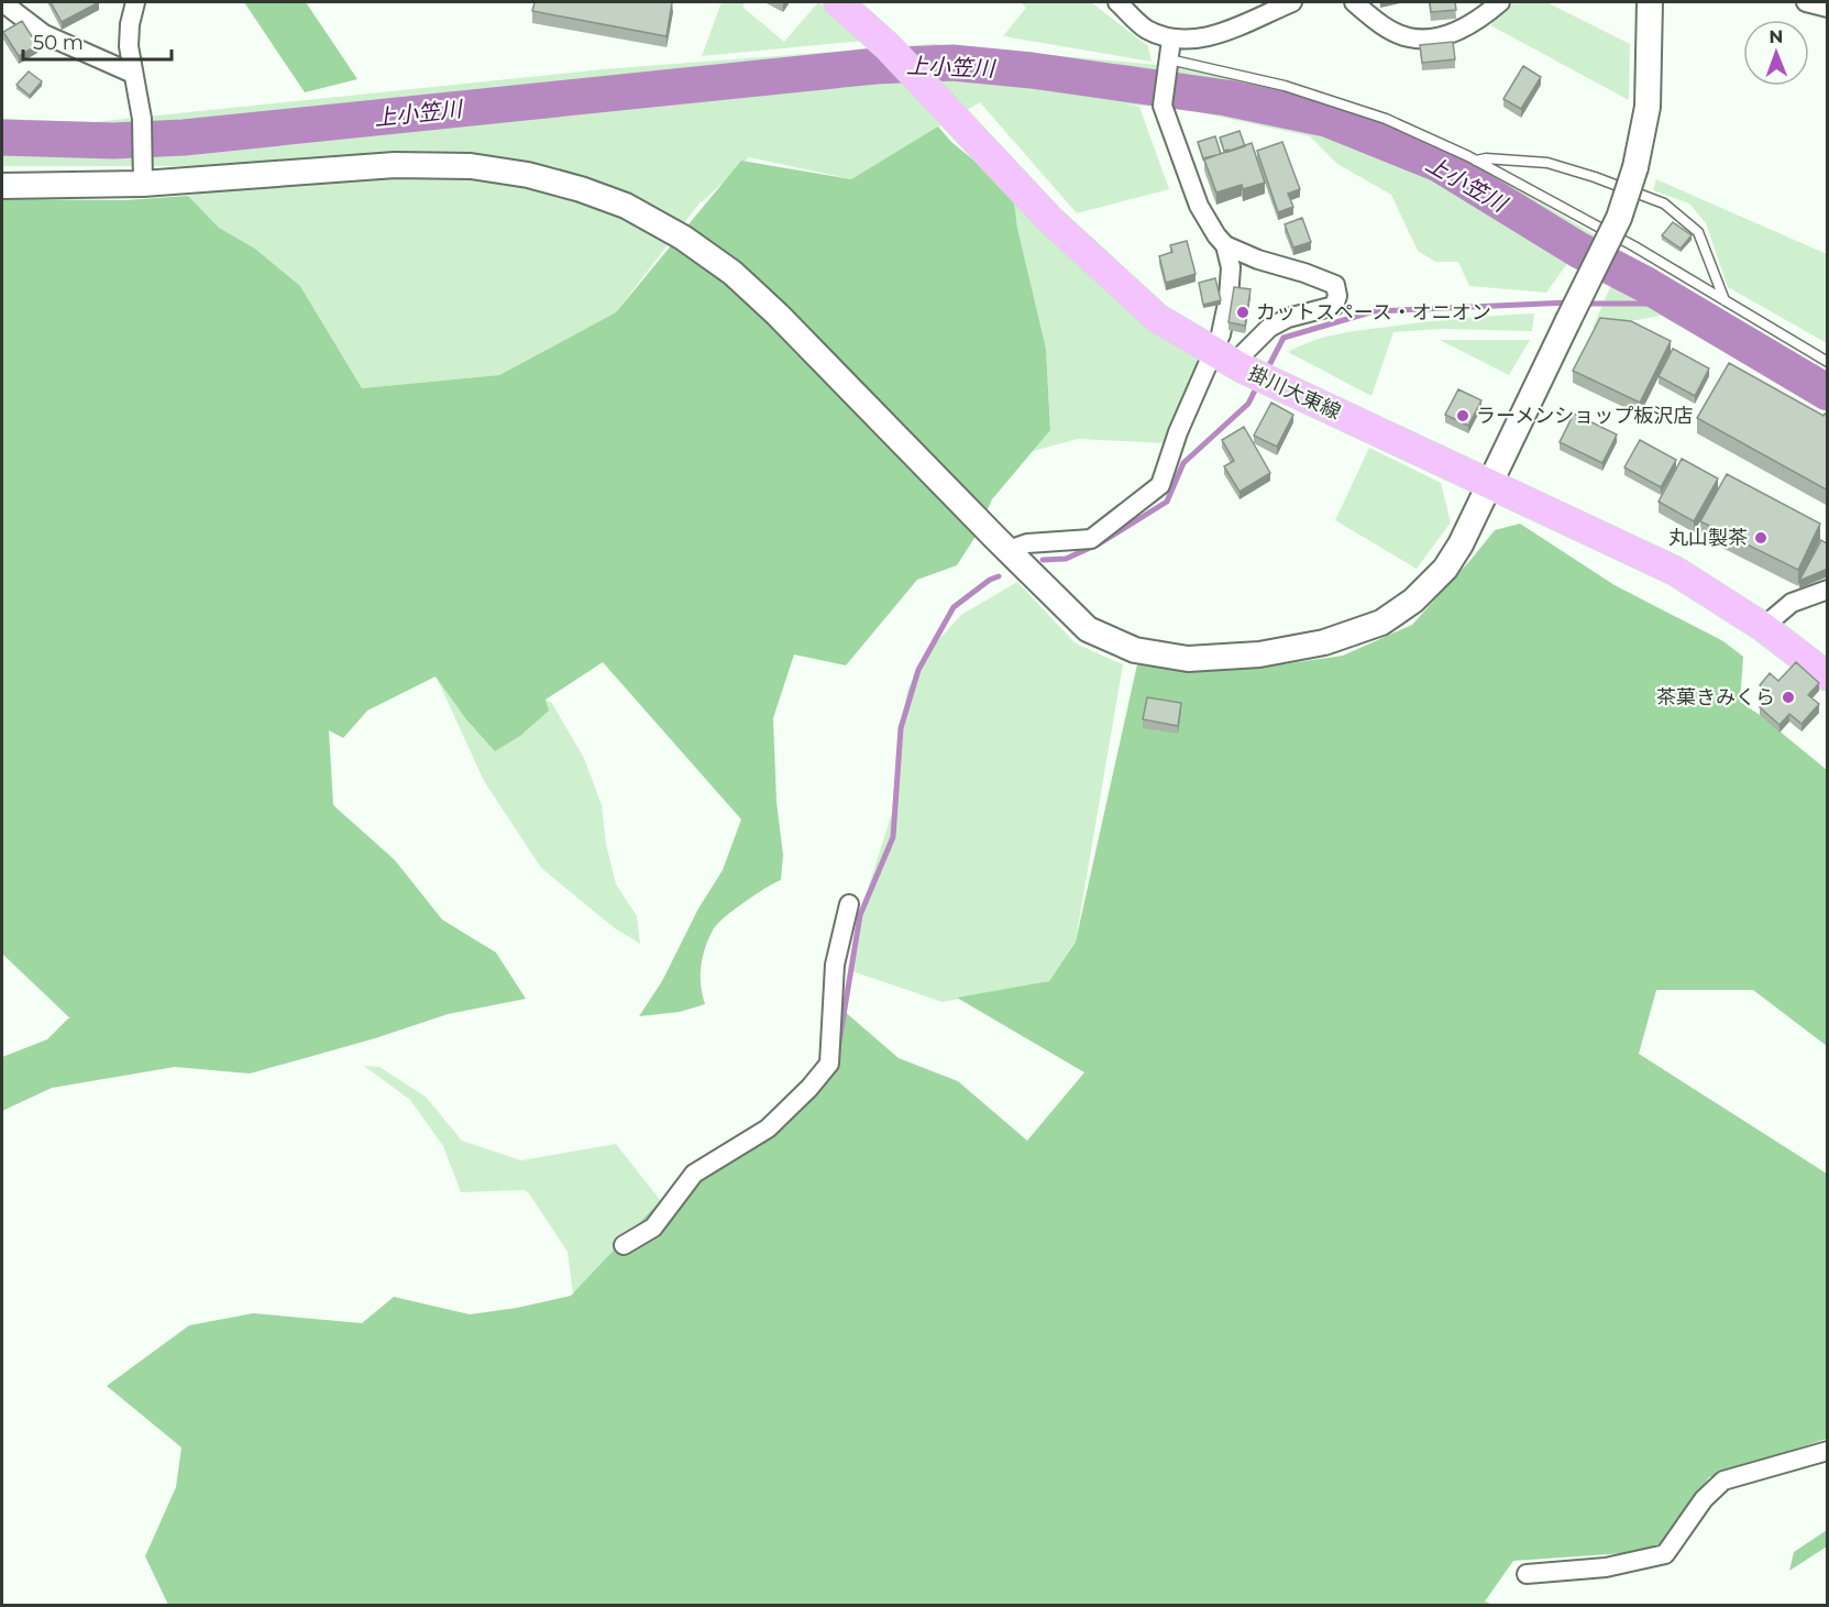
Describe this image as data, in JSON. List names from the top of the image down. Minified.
{"streets":{"main road":["掛川大東線"]},"water":["上小笠川"],"places":["カットスペース・オニオン","ラーメンショップ板沢店","丸山製茶","茶菓きみくら"],"scale_bar":"50 m","north":"top"}
